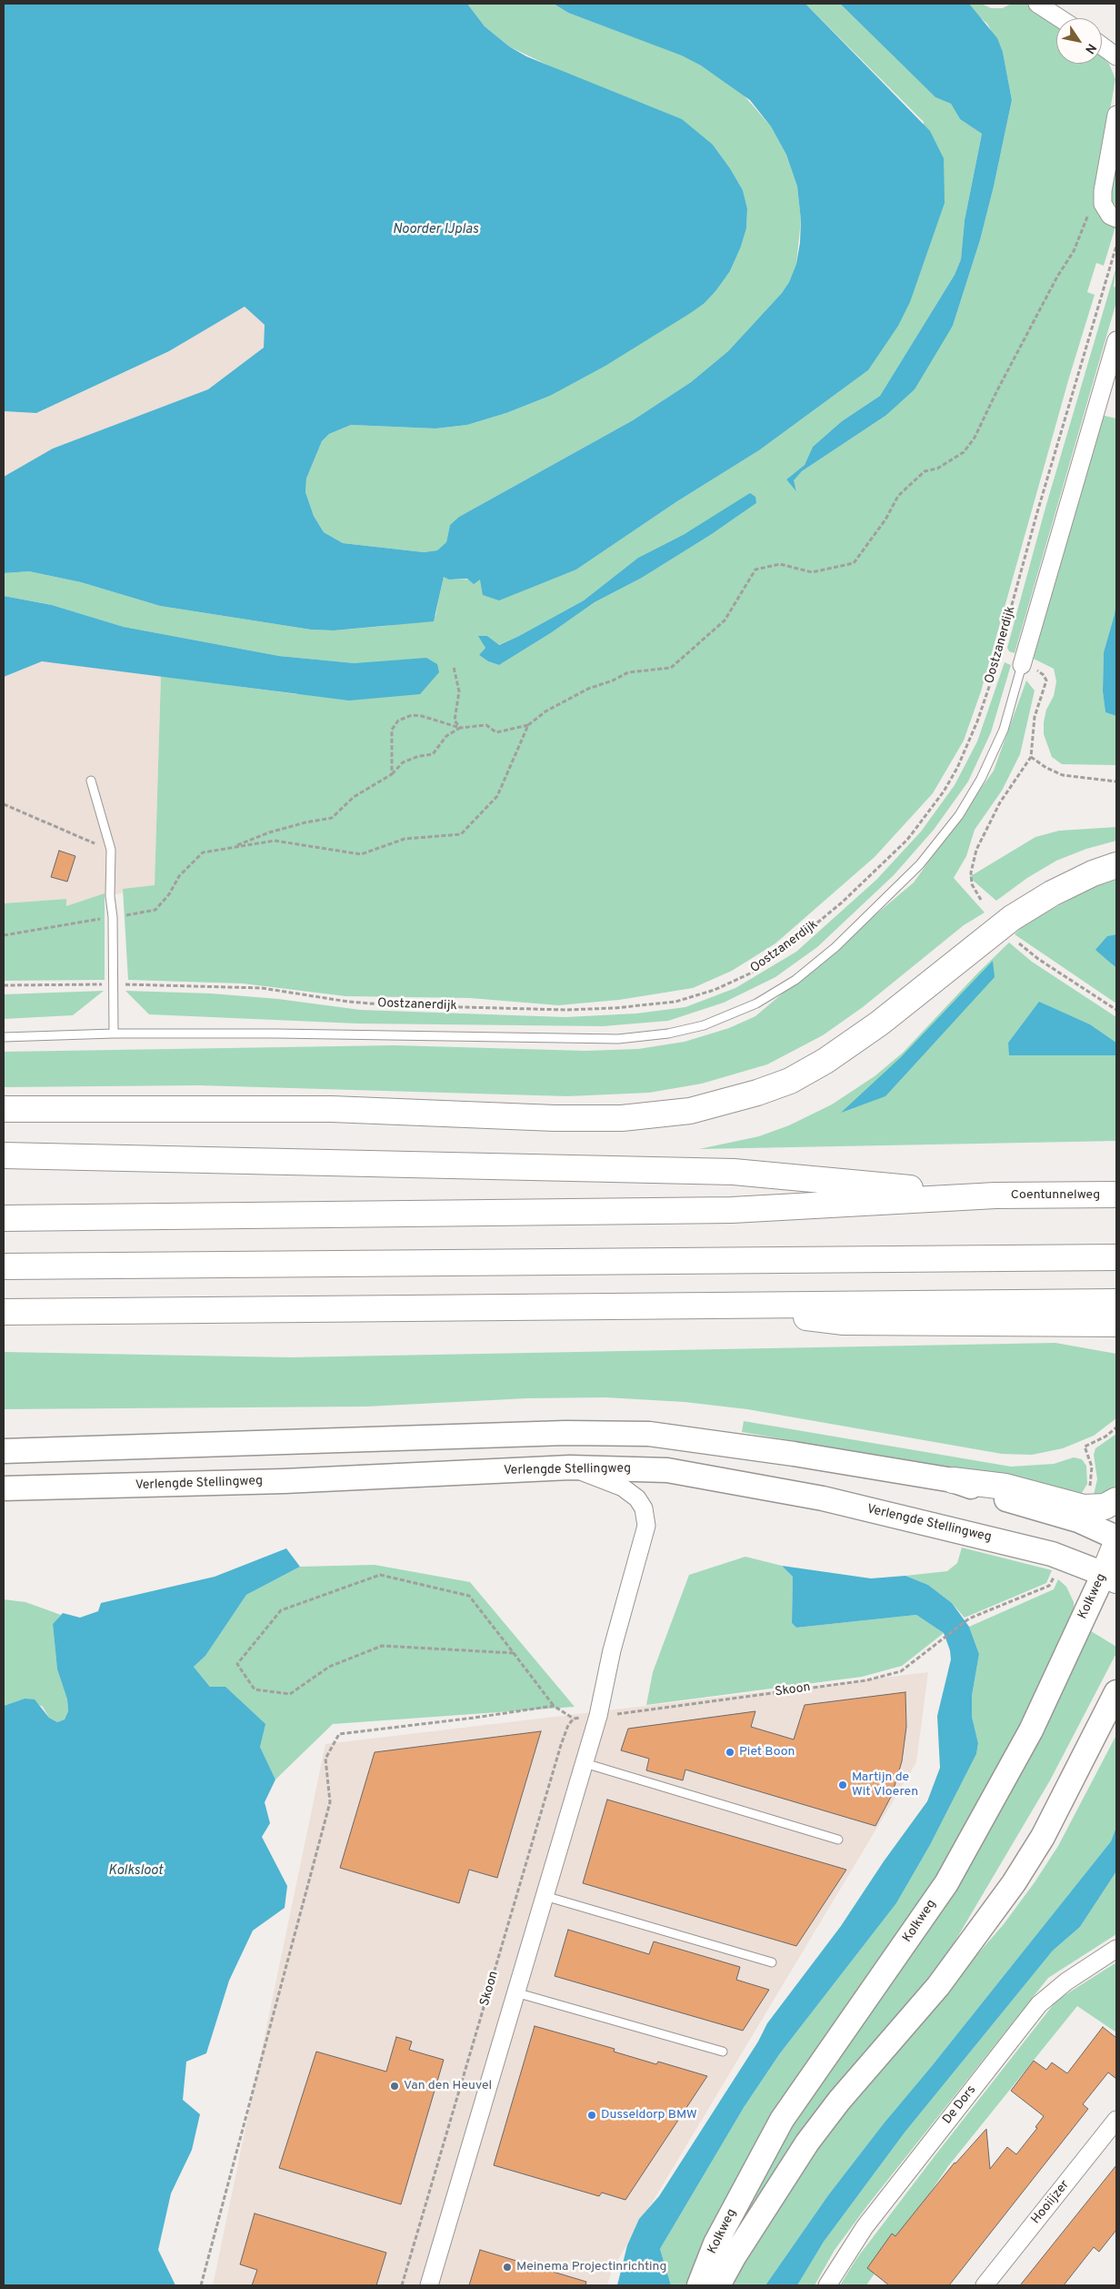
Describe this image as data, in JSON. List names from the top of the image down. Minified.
{"streets":{"main road":["Coentunnelweg","Verlengde Stellingweg","Kolkweg"],"street":["Oostzanerdijk","Skoon","De Dors","Hooiijzer"]},"crossings":[["Verlengde Stellingweg","Kolkweg"],["Verlengde Stellingweg","Skoon"]],"water":["Noorder IJplas","Kolksloot"],"places":["Piet Boon","Martijn de Wit Vloeren","Van den Heuvel","Dusseldorp BMW","Meinema Projectinrichting"],"north":"bottom right"}
